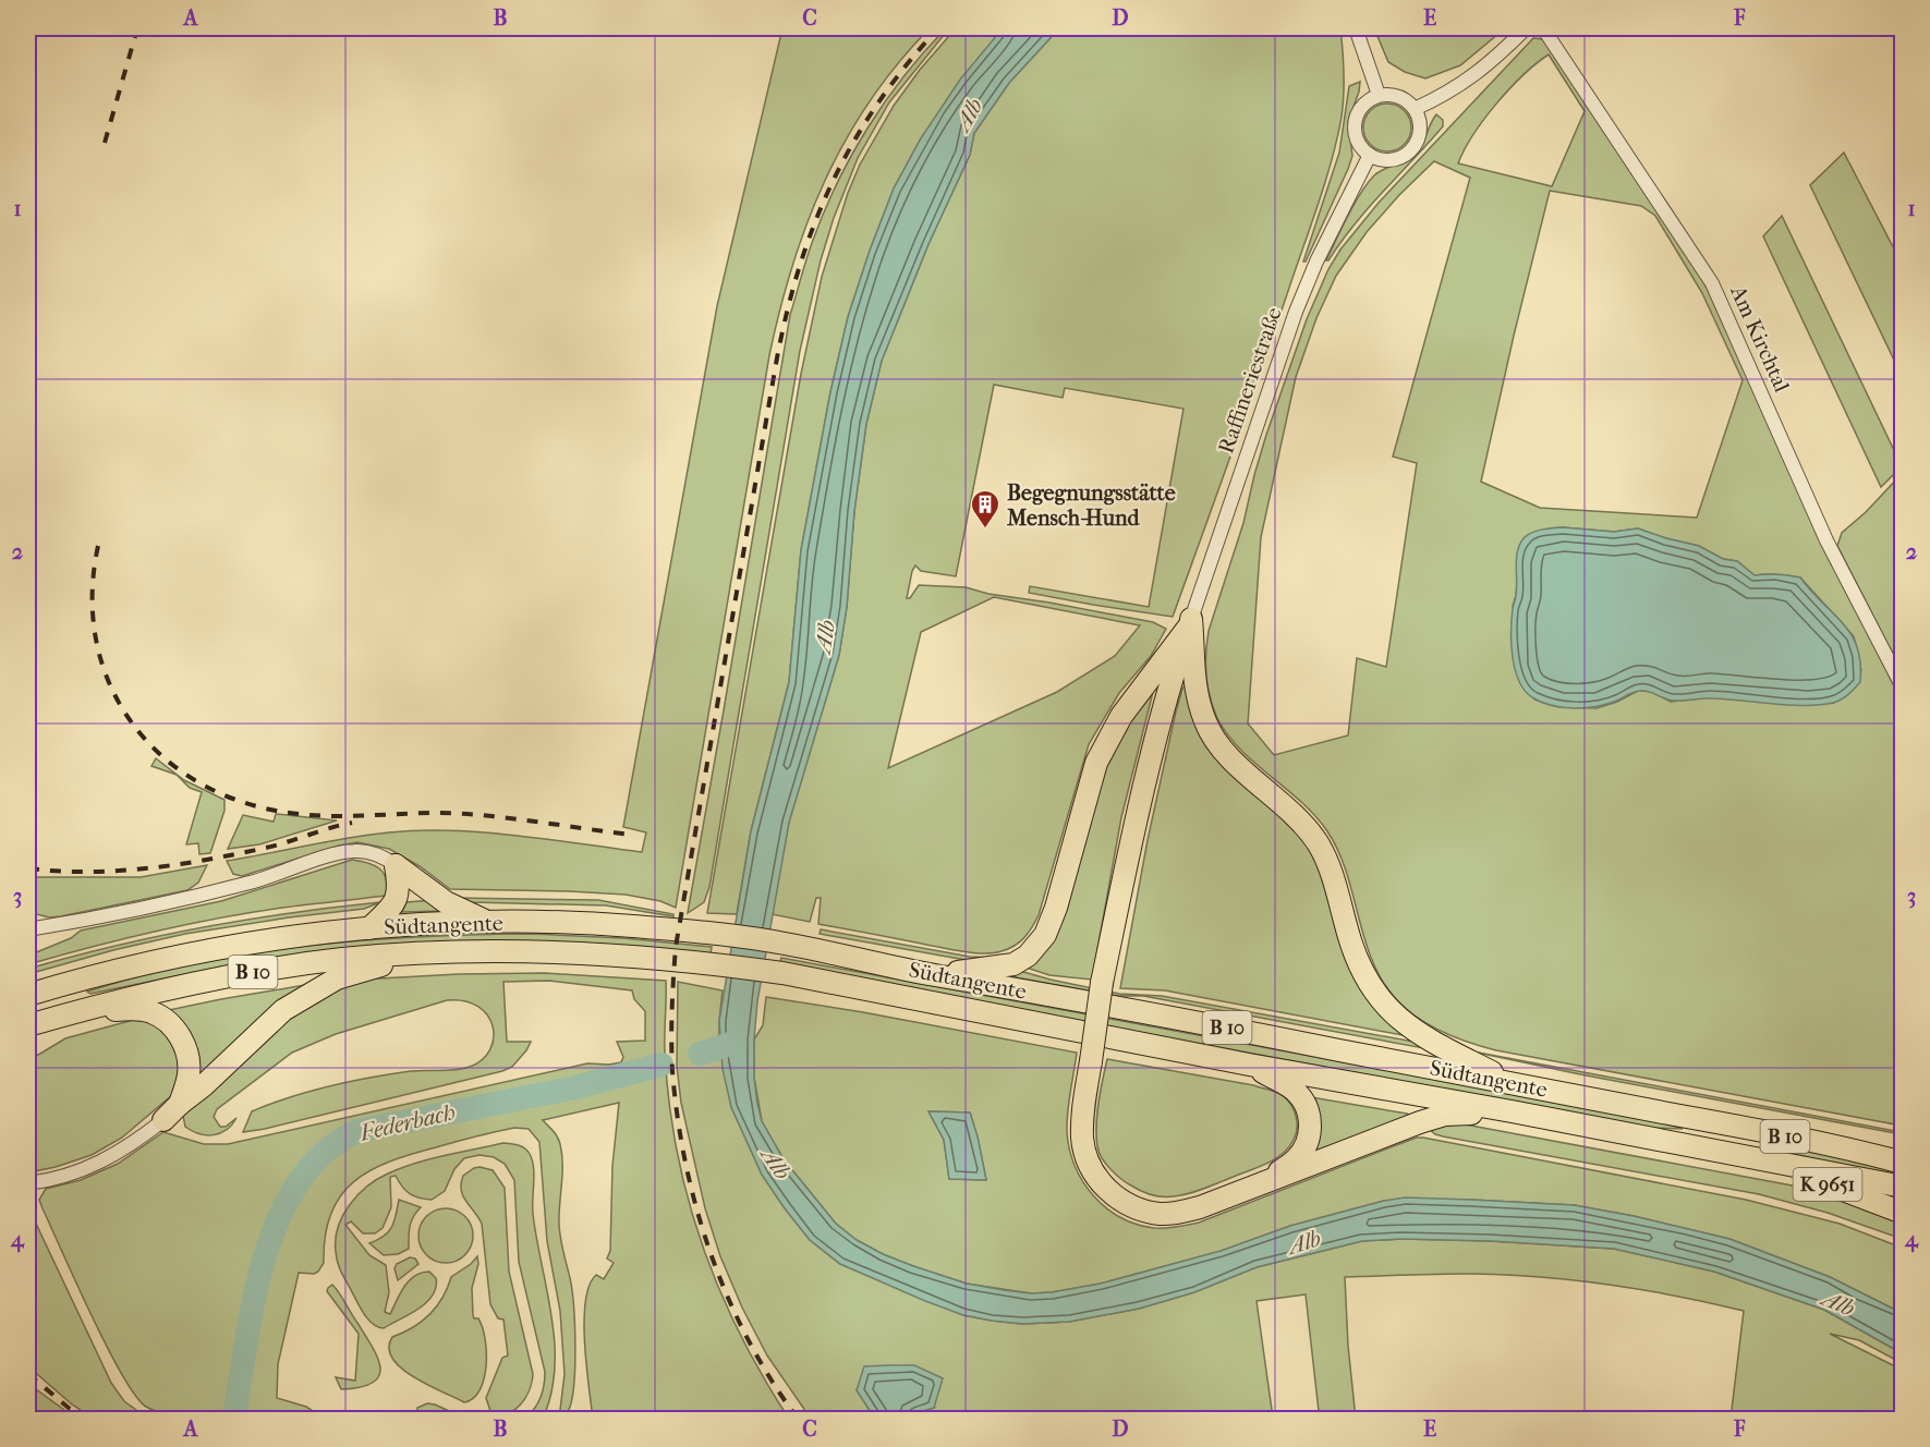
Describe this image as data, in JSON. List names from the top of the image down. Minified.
{"streets":{"highway":["Südtangente","B 10","K 9651"],"street":["Am Kirchtal","Raffineriestraße"]},"crossings":[["Südtangente","K 9651"]],"water":["Alb","Federbach"],"places":{"building":["Begegnungsstätte Mensch-Hund"]},"grid":{"columns":["A","B","C","D","E","F"],"rows":["1","2","3","4"]}}
